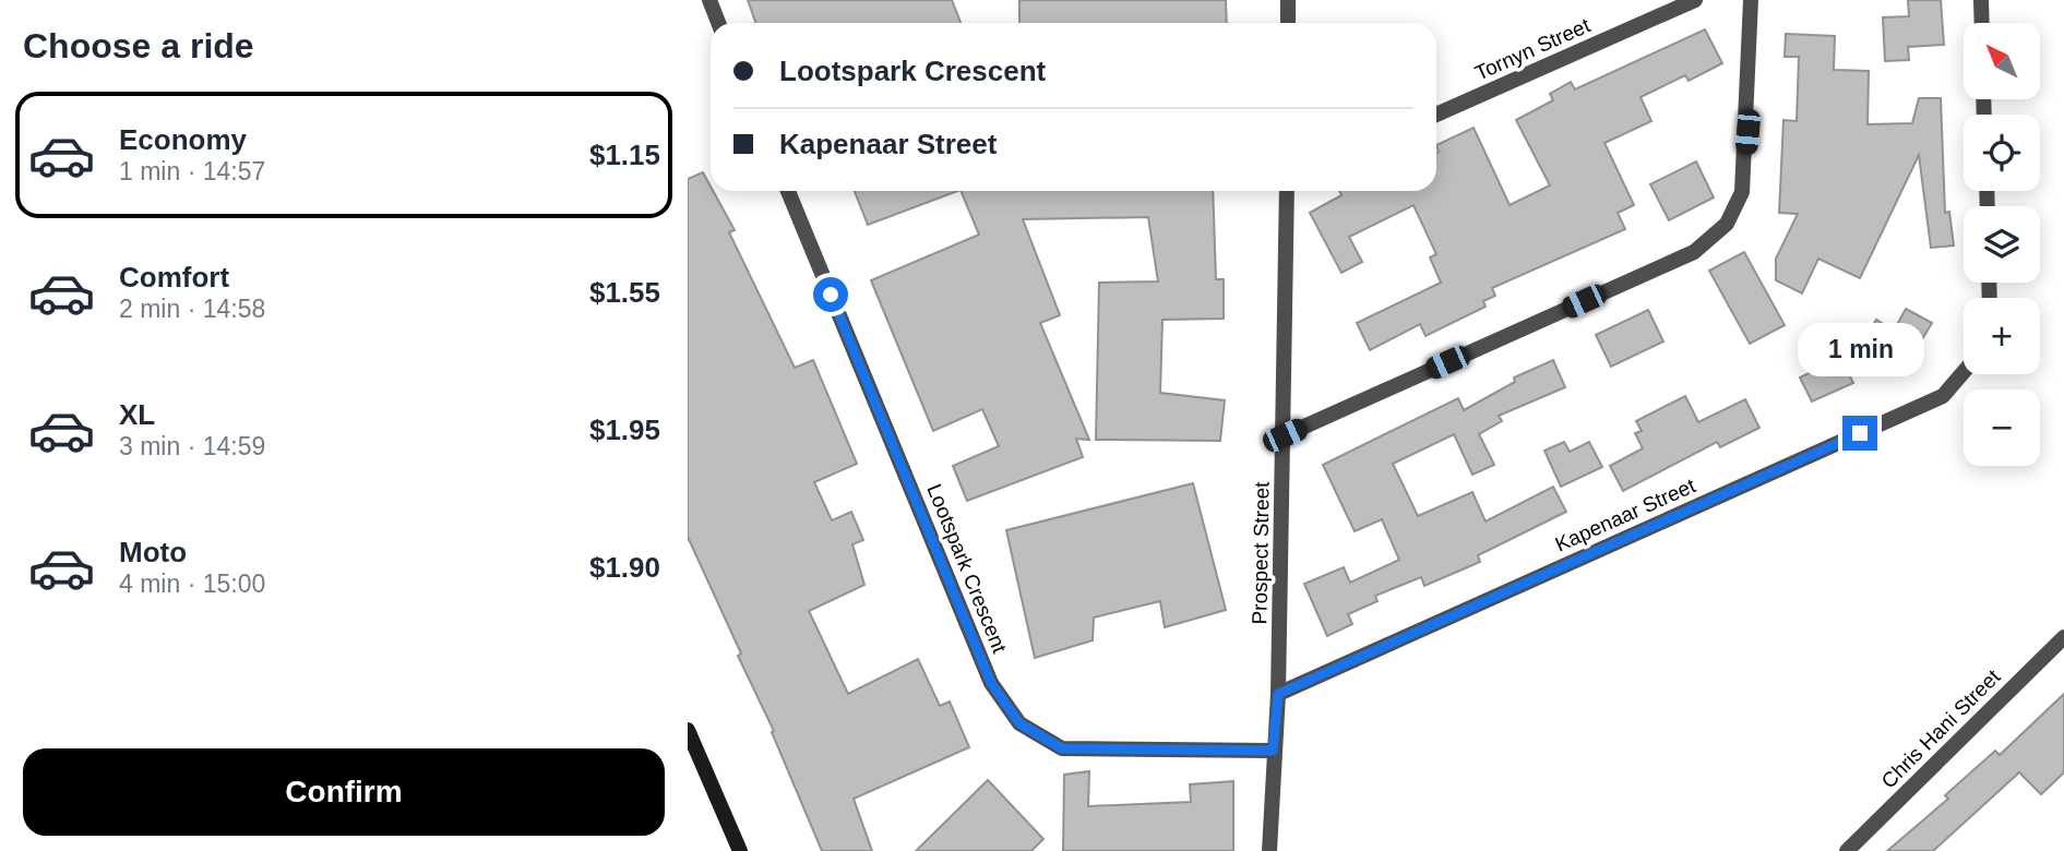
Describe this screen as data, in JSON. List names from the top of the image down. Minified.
{"streets":{"street":["Tornyn Street","Kapenaar Street","Prospect Street","Lootspark Crescent","Chris Hani Street"]},"crossings":[["Kapenaar Street","Prospect Street"],["Prospect Street","Lootspark Crescent"]],"north":"top left","page":{"heading":"Choose a ride","map_buttons":["+","−"],"banner":["Lootspark Crescent","Kapenaar Street"],"list":[{"name":"Economy","note":"1 min · 14:57","value":"$1.15"},{"name":"Comfort","note":"2 min · 14:58","value":"$1.55"},{"name":"XL","note":"3 min · 14:59","value":"$1.95"},{"name":"Moto","note":"4 min · 15:00","value":"$1.90"}],"bubble":"1 min","buttons":"Confirm"}}
